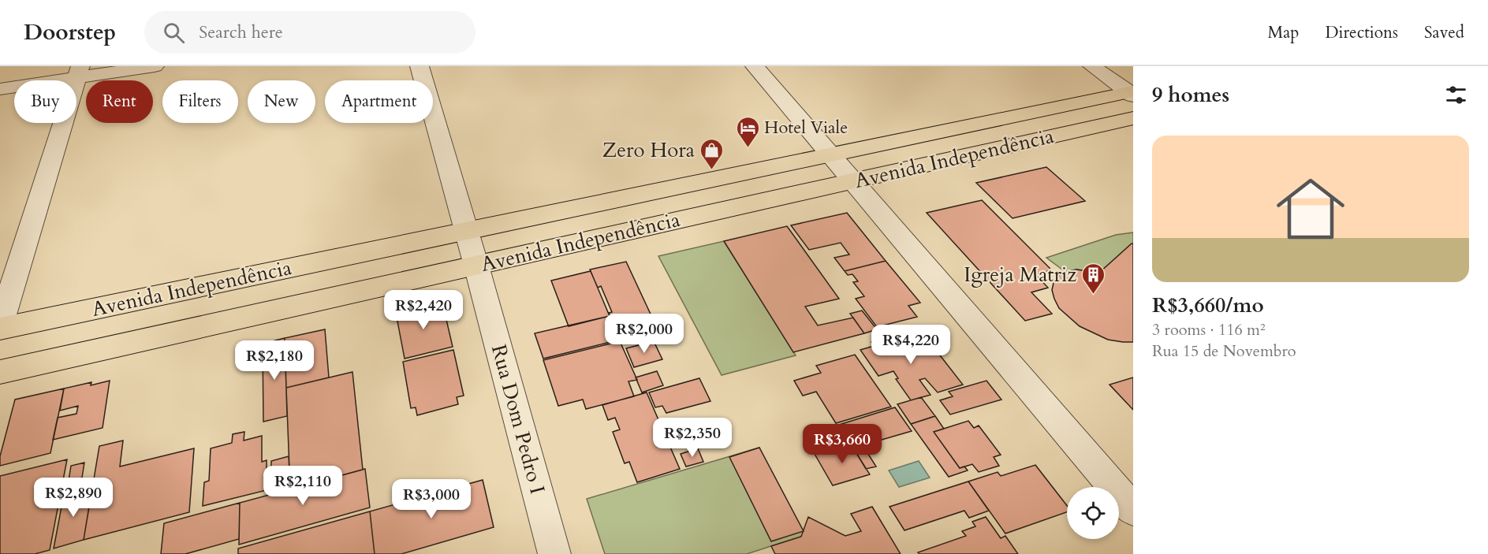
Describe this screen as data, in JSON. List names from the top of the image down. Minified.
{"streets":{"main road":["Avenida Independência"],"street":["Rua Dom Pedro I"]},"crossings":[["Avenida Independência","Rua Dom Pedro I"]],"places":{"hotel":["Hotel Viale"],"shop":["Zero Hora"],"building":["Igreja Matriz"]},"page":{"header":"Doorstep","search":"Search here","nav":["Map","Directions","Saved"],"heading":"9 homes","chip":["Buy","Rent","Filters","New","Apartment"],"list":[{"name":"R$3,660/mo","note":"3 rooms · 116 m² · Rua 15 de Novembro"}],"price":["R$2,420","R$2,000","R$4,220","R$2,180","R$2,350","R$3,660","R$2,110","R$2,890","R$3,000"]}}
